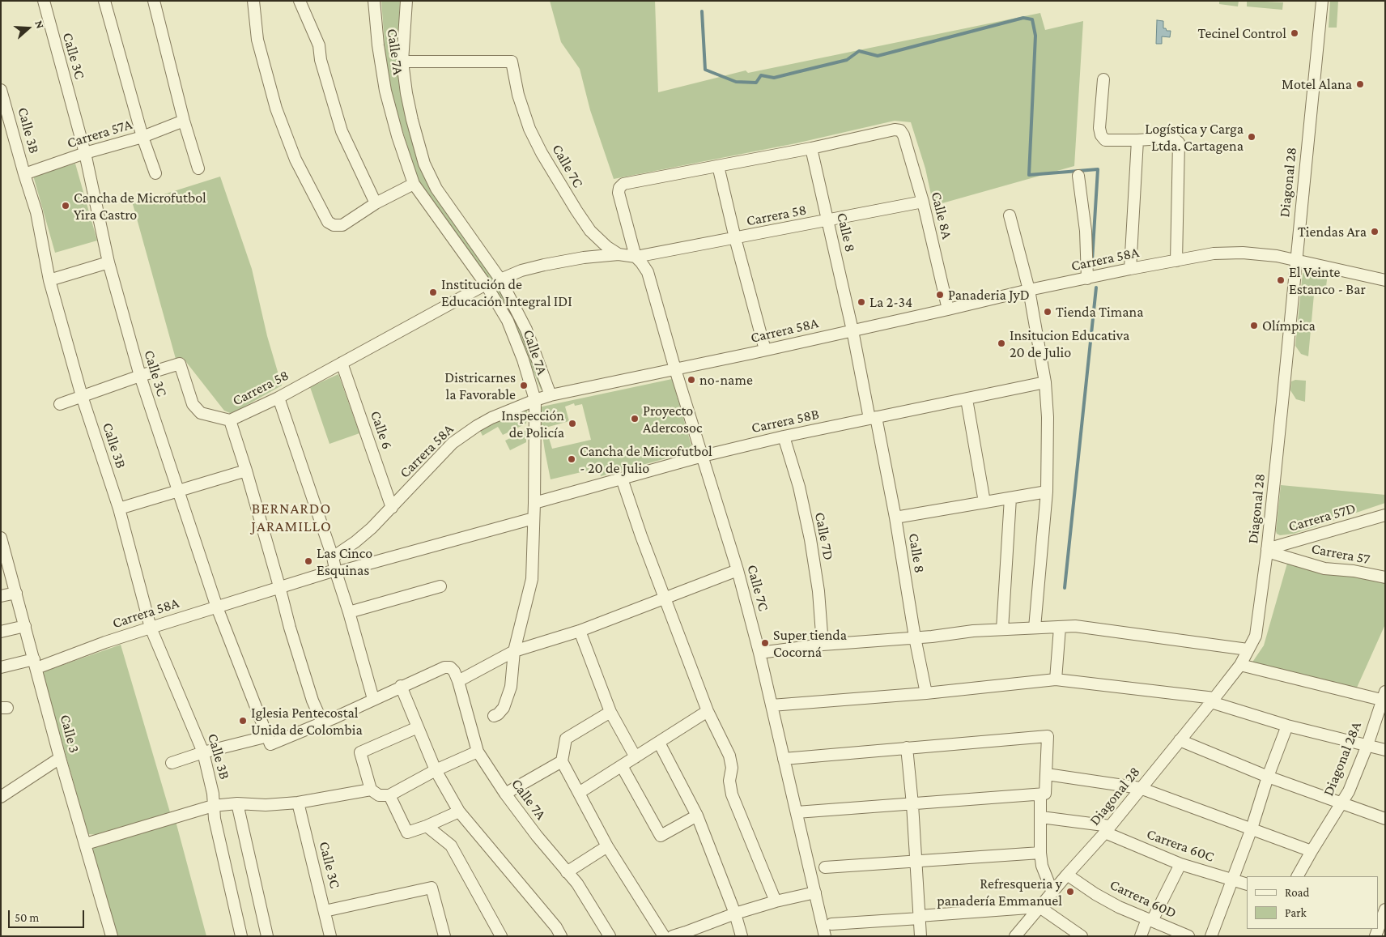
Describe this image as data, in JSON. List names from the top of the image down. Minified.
{"streets":{"street":["Calle 7A","Calle 3C","Calle 3B","Carrera 57A","Calle 7C","Diagonal 28","Carrera 58","Calle 8A","Calle 8","Carrera 58A","Carrera 58B","Calle 6","Carrera 57D","Calle 7D","Carrera 57","Calle 3","Diagonal 28A","Carrera 60C","Carrera 60D"]},"crossings":[["Calle 7A","Calle 7C"],["Calle 7A","Carrera 58"],["Calle 7A","Carrera 58A"],["Calle 7A","Carrera 58B"],["Calle 3C","Carrera 57A"],["Calle 3C","Carrera 58"],["Calle 3C","Carrera 58A"],["Calle 3B","Carrera 57A"],["Calle 3B","Carrera 58"],["Calle 3B","Carrera 58A"],["Calle 7C","Carrera 58"],["Calle 7C","Carrera 58A"],["Calle 7C","Carrera 58B"],["Diagonal 28","Carrera 58A"],["Diagonal 28","Carrera 57D"],["Diagonal 28","Carrera 57"],["Diagonal 28","Carrera 60C"],["Diagonal 28","Carrera 60D"],["Carrera 58","Calle 8A"],["Carrera 58","Calle 8"],["Carrera 58","Calle 6"],["Calle 8A","Calle 8"],["Calle 8A","Carrera 58A"],["Calle 8","Carrera 58A"],["Calle 8","Carrera 58B"],["Carrera 58A","Calle 6"],["Carrera 58A","Calle 3"],["Carrera 58B","Calle 7D"],["Carrera 57D","Carrera 57"]],"districts":["BERNARDO JARAMILLO"],"places":["Tecinel Control","Motel Alana","Logística y Carga Ltda. Cartagena","Cancha de Microfutbol Yira Castro","Tiendas Ara","El Veinte Estanco - Bar","Institución de Educación Integral IDI","Panaderia JyD","La 2-34","Tienda Timana","Olímpica","Insitucion Educativa 20 de Julio","no-name","Districarnes la Favorable","Proyecto Adercosoc","Inspección de Policía","Cancha de Microfutbol - 20 de Julio","Las Cinco Esquinas","Super tienda Cocorná","Iglesia Pentecostal Unida de Colombia","Refresqueria y panadería Emmanuel"],"legend":["Road","Park"],"scale_bar":"50 m","north":"right"}
